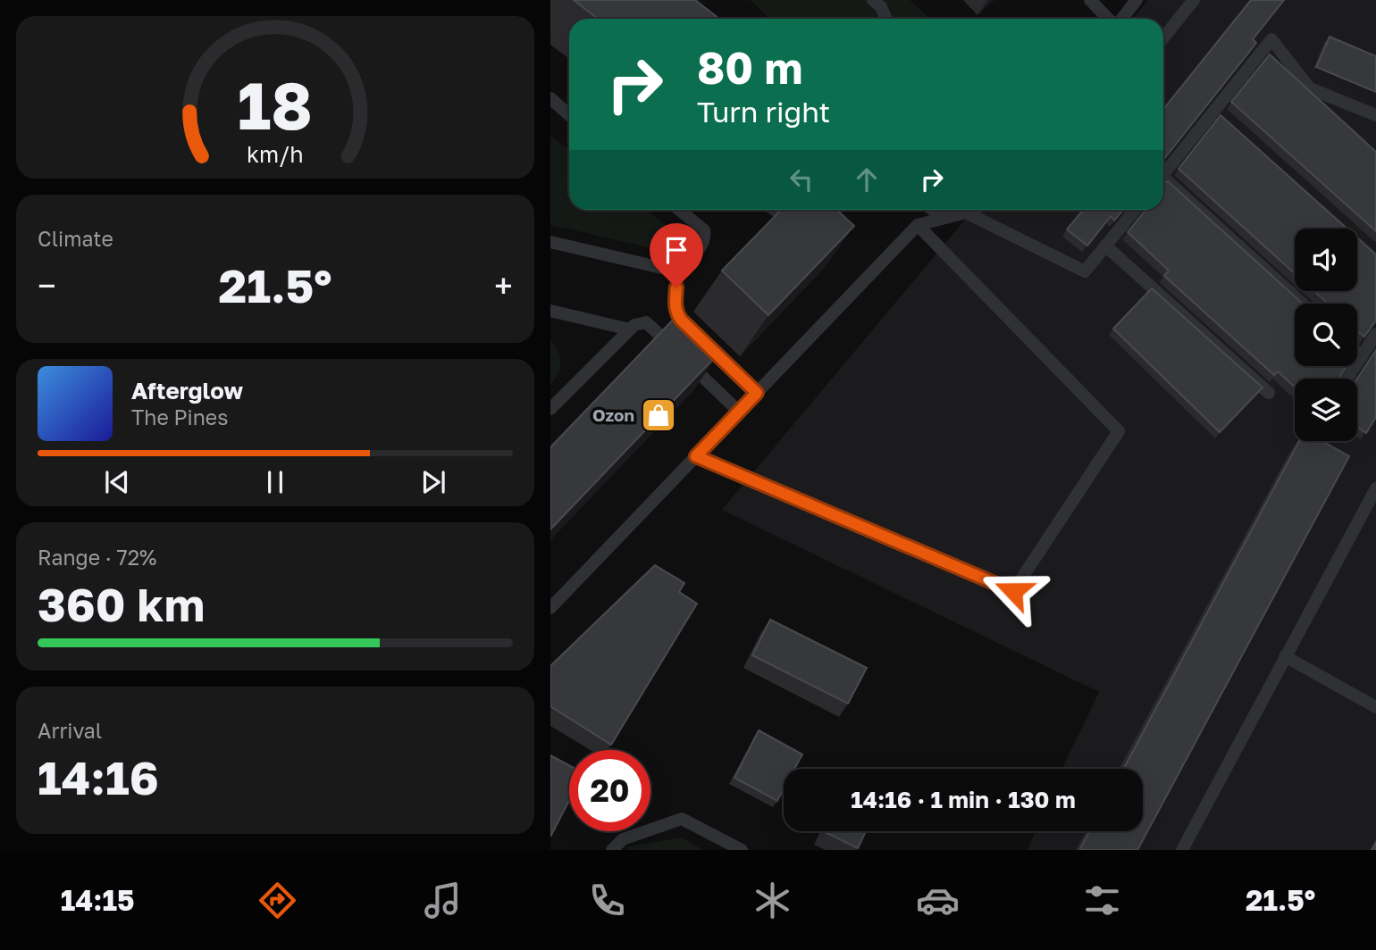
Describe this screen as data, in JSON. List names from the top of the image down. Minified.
{"places":{"shop":["Ozon"]},"page":{"turn":["80 m","Turn right"],"tile":["Climate",["Range · 72%","360 km"],["Arrival","14:16"]],"heat":["−","21.5°","+"],"song":["Afterglow","The Pines"],"limit":"20","trip":"14:16 · 1 min · 130 m","tabs":["14:15","21.5°"],"gauge":["18","km/h"]}}
